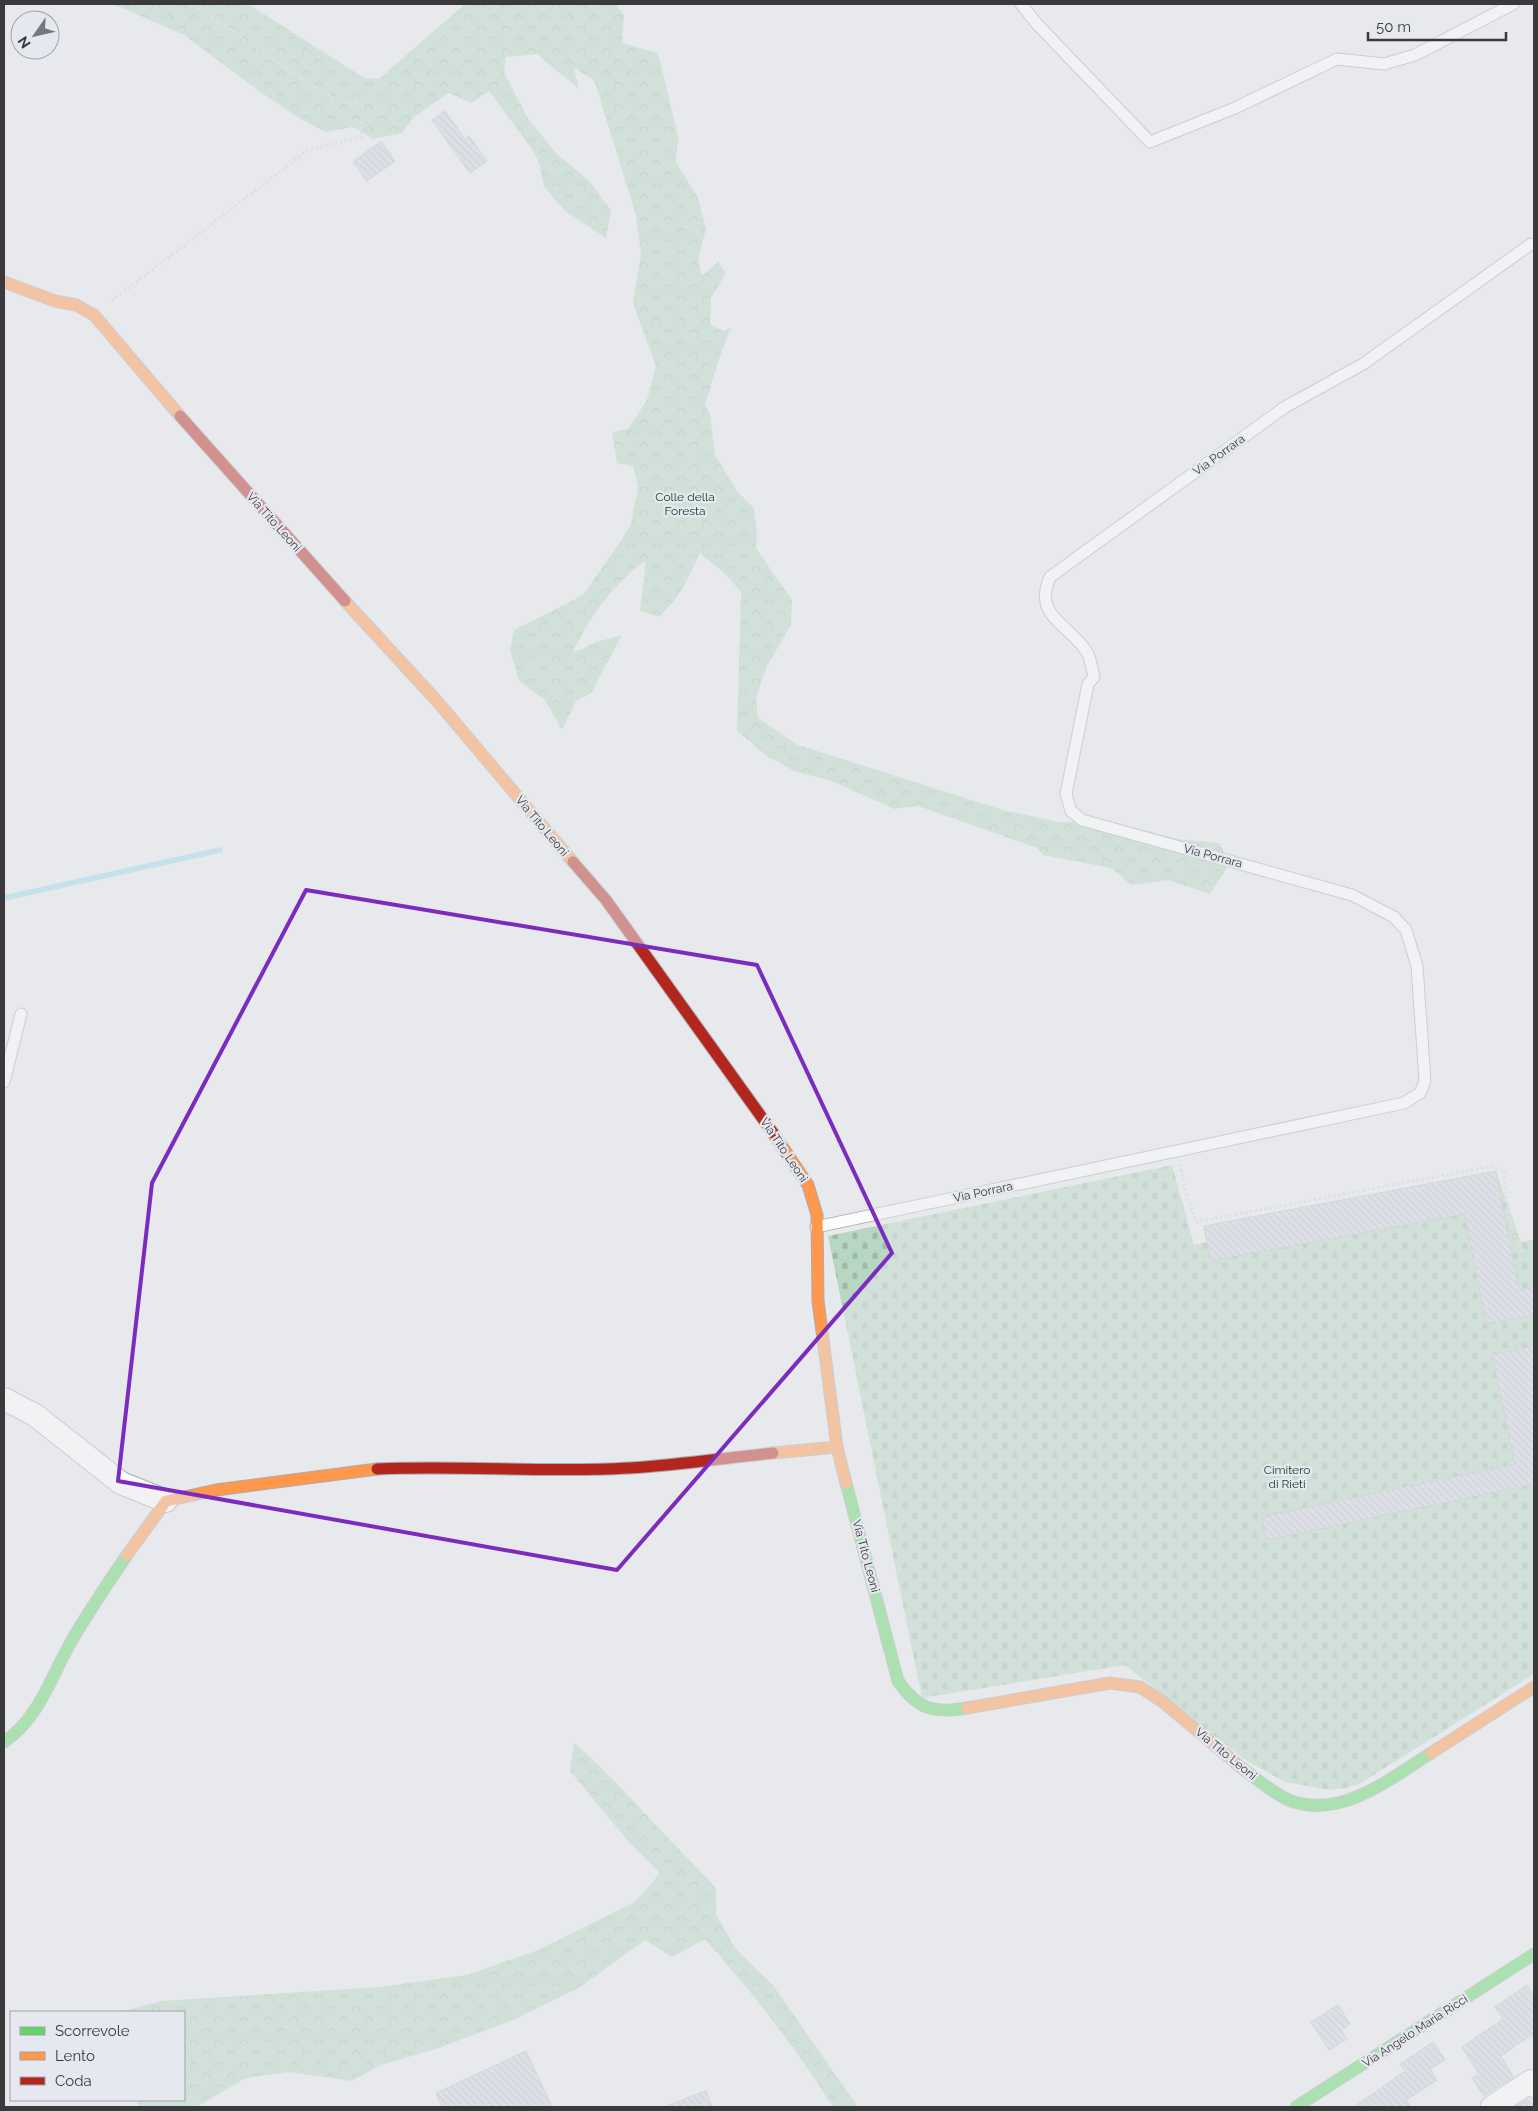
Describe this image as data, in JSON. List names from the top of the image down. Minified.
{"streets":{"street":["Via Tito Leoni","Via Angelo Maria Ricci"],"lane":["Via Porrara"]},"crossings":[["Via Porrara","Via Tito Leoni"]],"parks":["Colle della Foresta","Cimitero di Rieti"],"legend":["Scorrevole","Lento","Coda"],"scale_bar":"50 m","north":"bottom left"}
